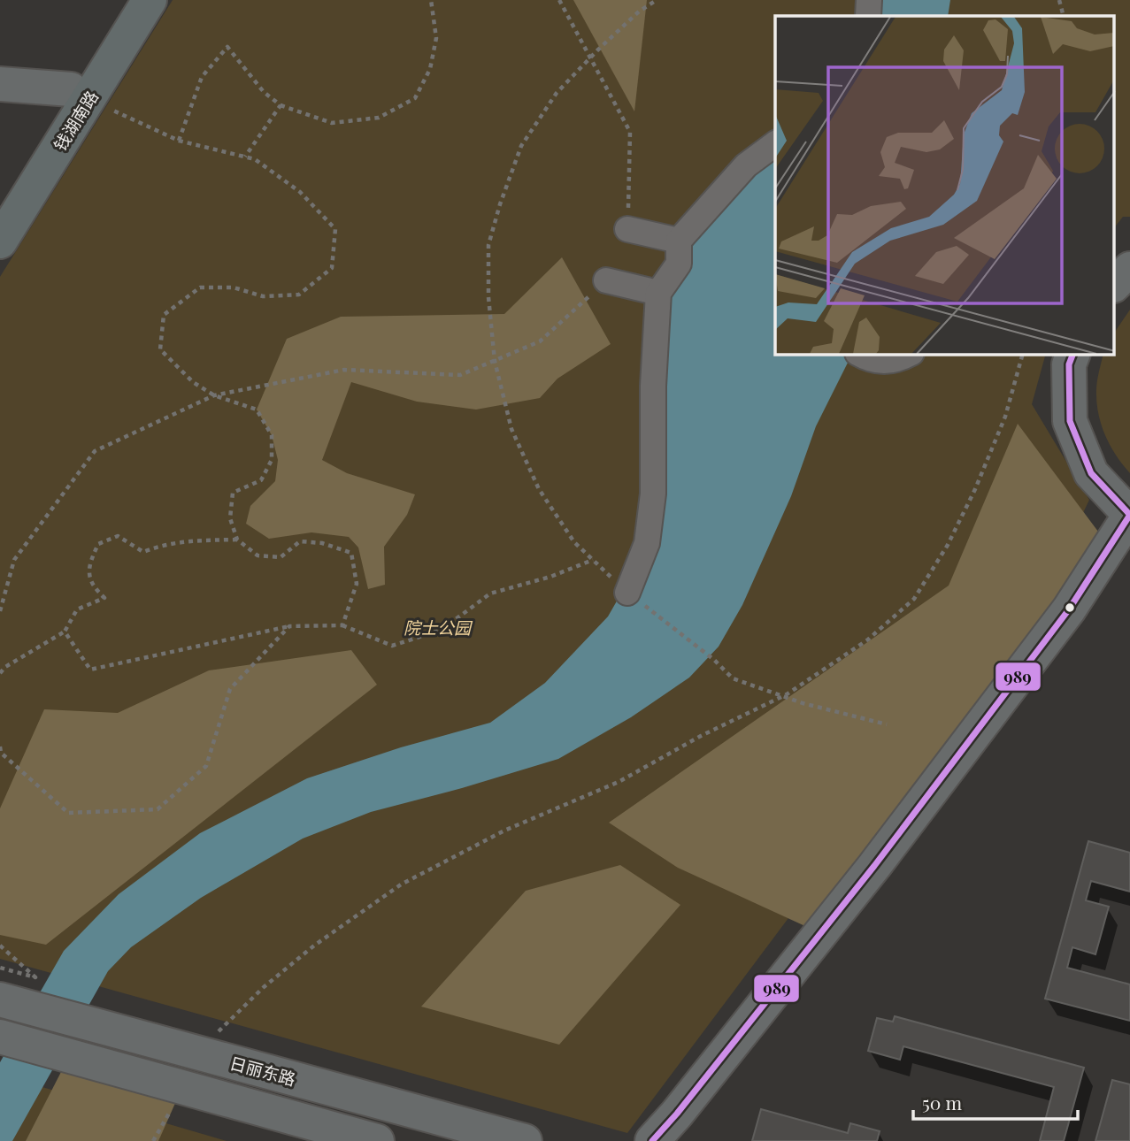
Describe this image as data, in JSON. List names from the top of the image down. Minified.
{"streets":{"main road":["钱湖南路"],"street":["日丽东路"]},"parks":["院士公园"],"lines":["transit line 989"],"scale_bar":"50 m"}
